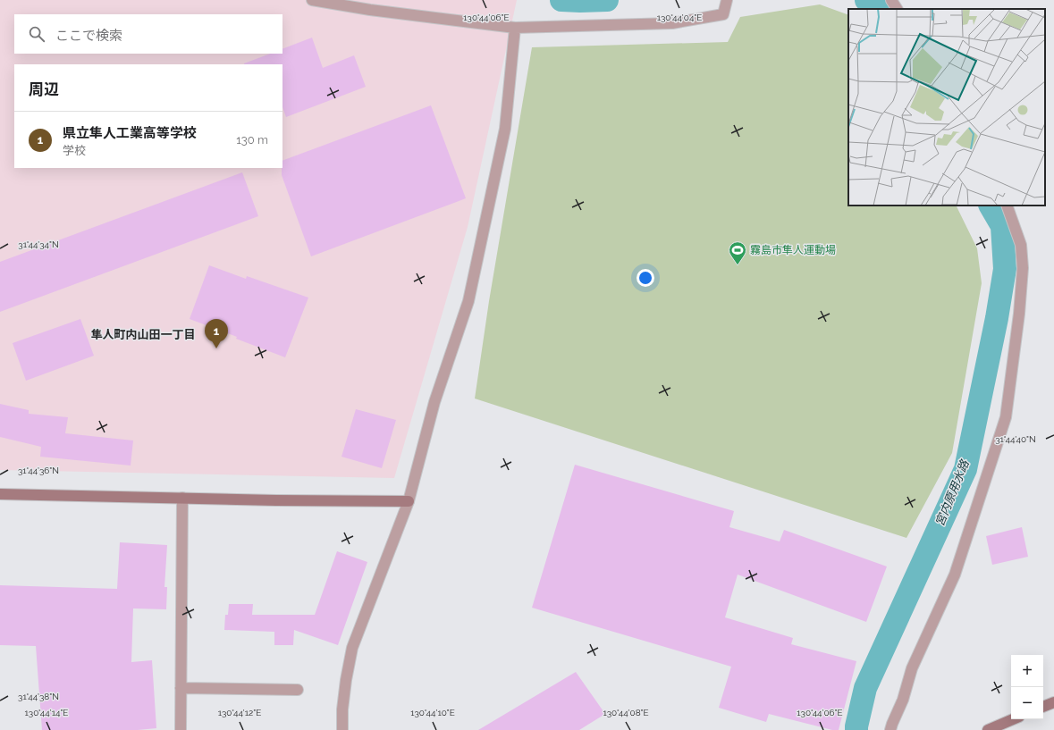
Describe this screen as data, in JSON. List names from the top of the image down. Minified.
{"districts":["隼人町内山田一丁目"],"water":["宮内原用水路"],"places":{"sports":["霧島市隼人運動場"]},"page":{"search":"ここで検索","heading":"周辺","list":[{"mark":"1","name":"県立隼人工業高等学校","note":"学校","value":"130 m"}],"pins":"1","map_buttons":["+","−"]},"coordinates":["130°44'06\"E","130°44'04\"E","31°44'34\"N","31°44'40\"N","31°44'36\"N","31°44'38\"N","130°44'14\"E","130°44'12\"E","130°44'10\"E","130°44'08\"E"]}
